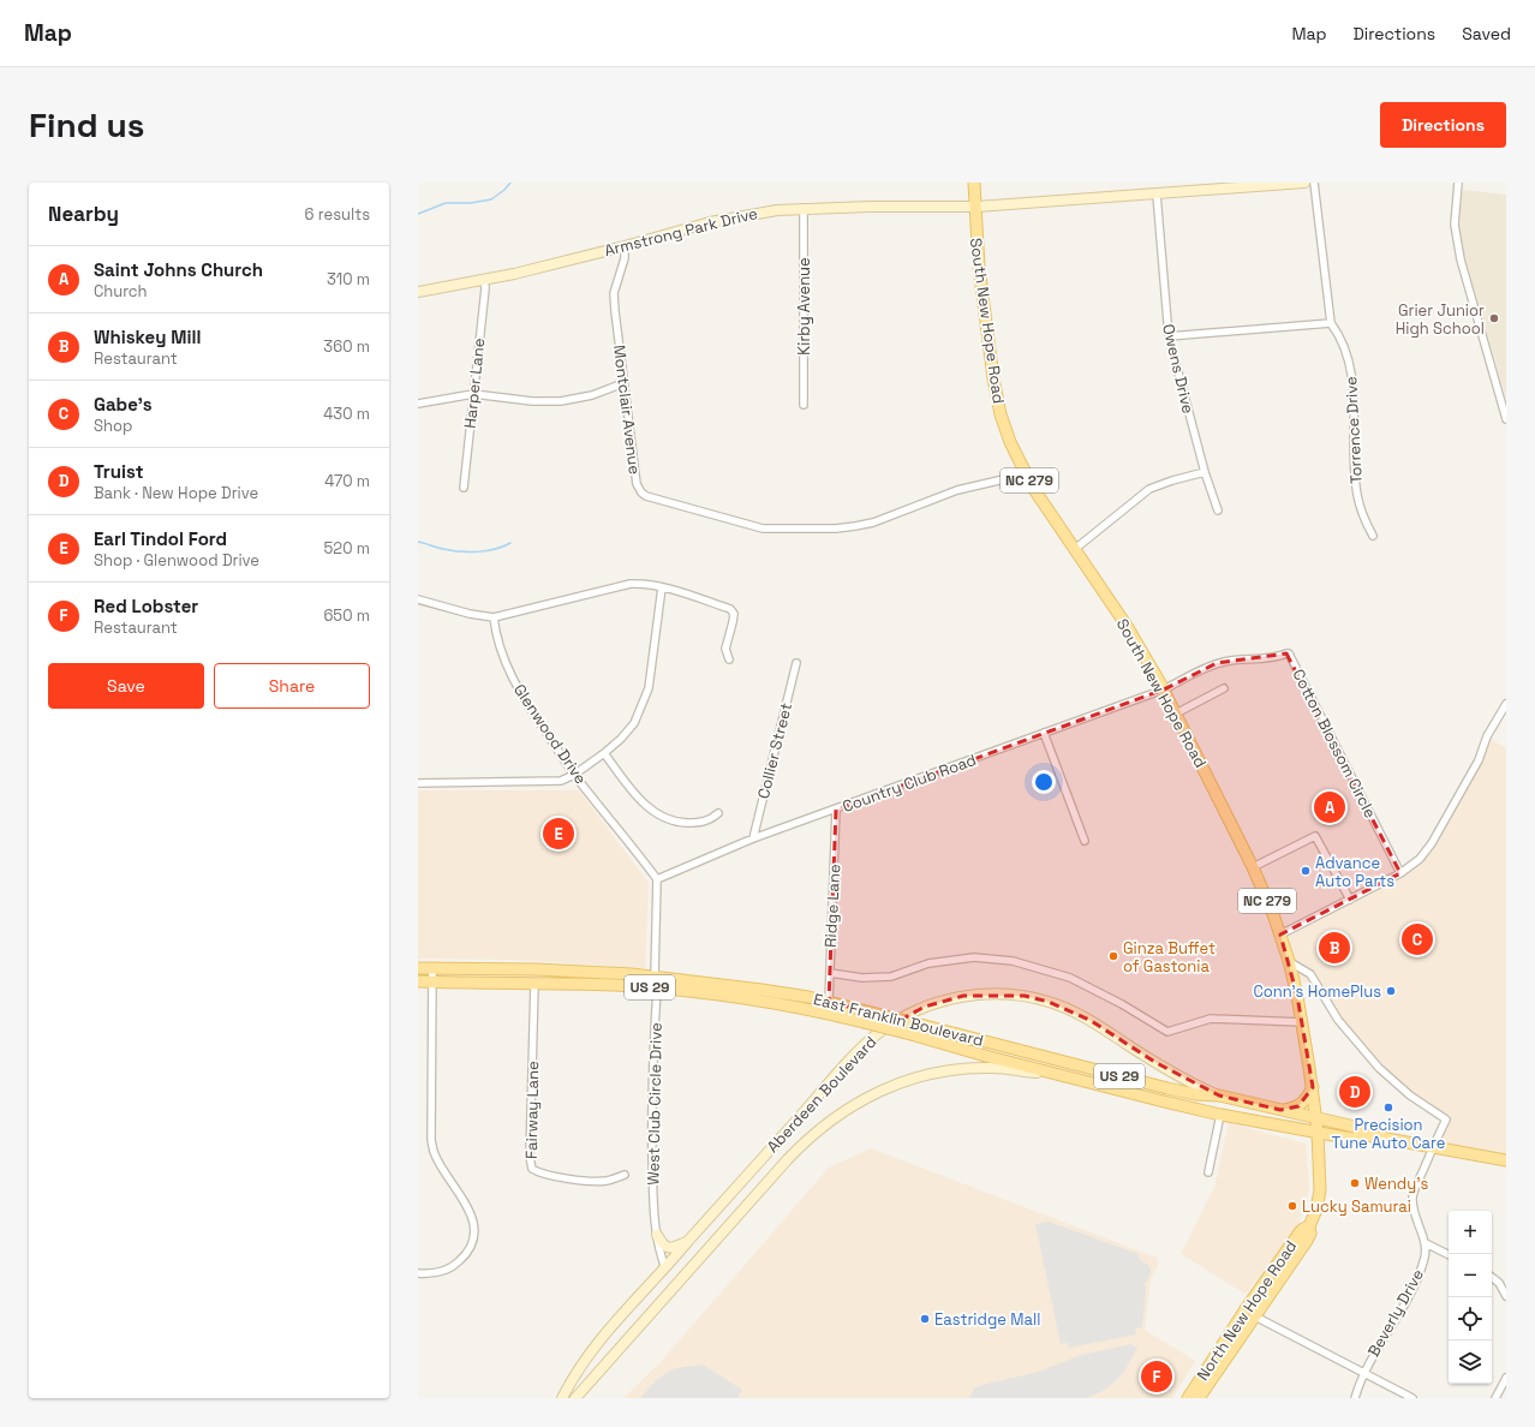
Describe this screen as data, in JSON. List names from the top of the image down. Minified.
{"streets":{"main road":["Armstrong Park Drive","South New Hope Road","NC 279","US 29","East Franklin Boulevard","Aberdeen Boulevard","North New Hope Road"],"street":["Kirby Avenue","Owens Drive","Harper Lane","Montclair Avenue","Torrence Drive","Glenwood Drive","Cotton Blossom Circle","Collier Street","Country Club Road","Ridge Lane","West Club Circle Drive","Fairway Lane","Beverly Drive"]},"crossings":[["Armstrong Park Drive","Kirby Avenue"],["Armstrong Park Drive","South New Hope Road"],["Armstrong Park Drive","Owens Drive"],["Armstrong Park Drive","Harper Lane"],["Armstrong Park Drive","Montclair Avenue"],["South New Hope Road","Montclair Avenue"],["South New Hope Road","Cotton Blossom Circle"],["South New Hope Road","Country Club Road"],["South New Hope Road","East Franklin Boulevard"],["South New Hope Road","North New Hope Road"],["Glenwood Drive","Country Club Road"],["Glenwood Drive","West Club Circle Drive"],["Cotton Blossom Circle","Country Club Road"],["Collier Street","Country Club Road"],["Country Club Road","Ridge Lane"],["Country Club Road","West Club Circle Drive"],["Ridge Lane","East Franklin Boulevard"],["East Franklin Boulevard","Aberdeen Boulevard"],["East Franklin Boulevard","West Club Circle Drive"],["East Franklin Boulevard","Fairway Lane"],["East Franklin Boulevard","North New Hope Road"],["Aberdeen Boulevard","West Club Circle Drive"]],"places":["Grier Junior High School","Advance Auto Parts","Ginza Buffet of Gastonia","Conn's HomePlus","Precision Tune Auto Care","Wendy's","Lucky Samurai","Eastridge Mall"],"page":{"header":"Map","nav":["Map","Directions","Saved"],"buttons":["Directions",["Save","Share"]],"title":"Find us","heading":["Nearby","6 results"],"list":[{"mark":"A","name":"Saint Johns Church","note":"Church","value":"310 m"},{"mark":"B","name":"Whiskey Mill","note":"Restaurant","value":"360 m"},{"mark":"C","name":"Gabe's","note":"Shop","value":"430 m"},{"mark":"D","name":"Truist","note":"Bank · New Hope Drive","value":"470 m"},{"mark":"E","name":"Earl Tindol Ford","note":"Shop · Glenwood Drive","value":"520 m"},{"mark":"F","name":"Red Lobster","note":"Restaurant","value":"650 m"}],"pins":["A","E","C","B","D","F"],"map_buttons":["+","−"]}}
